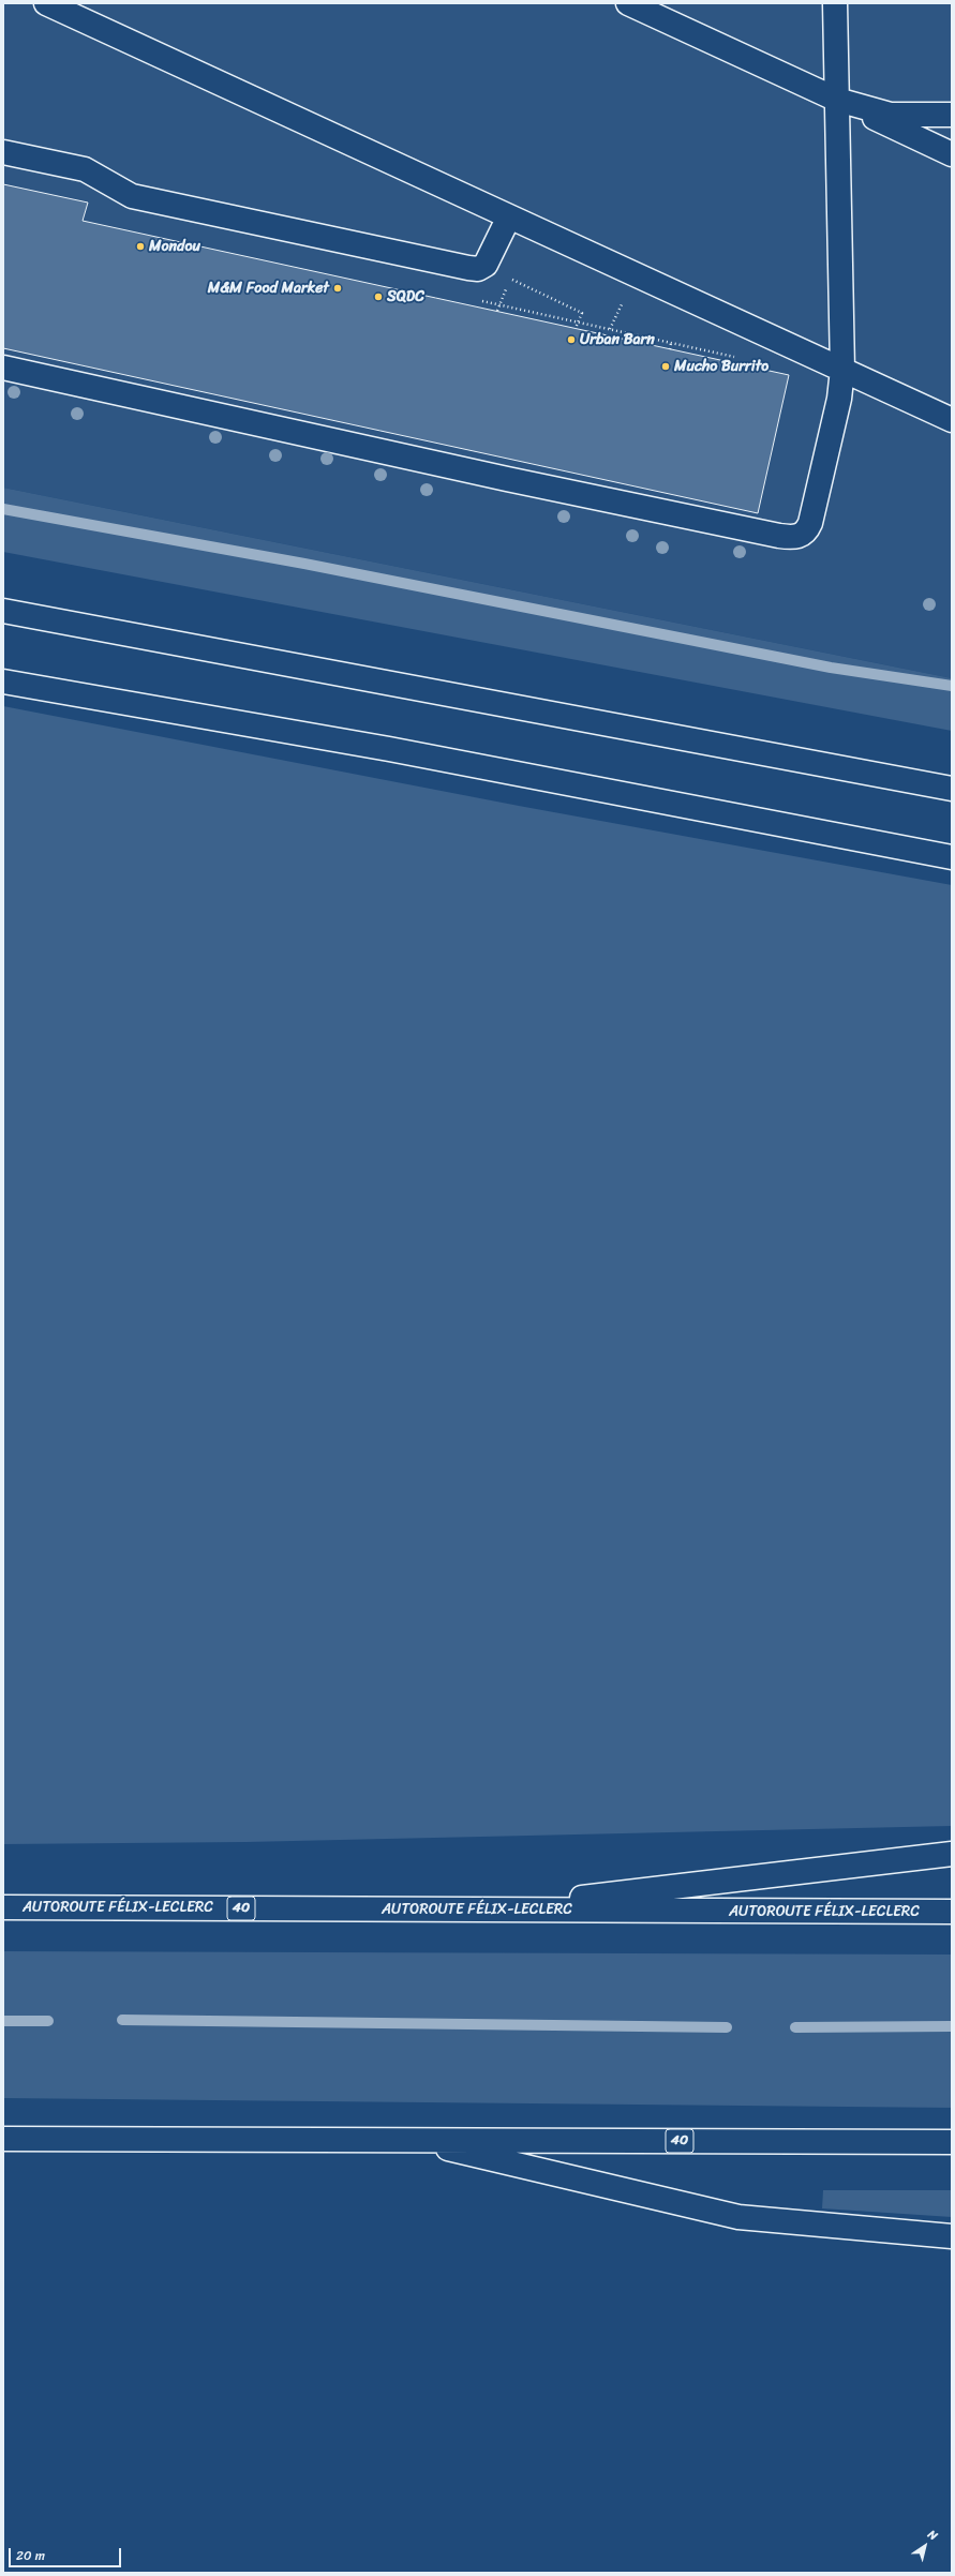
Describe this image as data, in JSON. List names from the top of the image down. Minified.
{"streets":{"main road":["AUTOROUTE FÉLIX-LECLERC","40"]},"places":["Mondou","M&M Food Market","SQDC","Urban Barn","Mucho Burrito"],"scale_bar":"20 m","north":"top right"}
